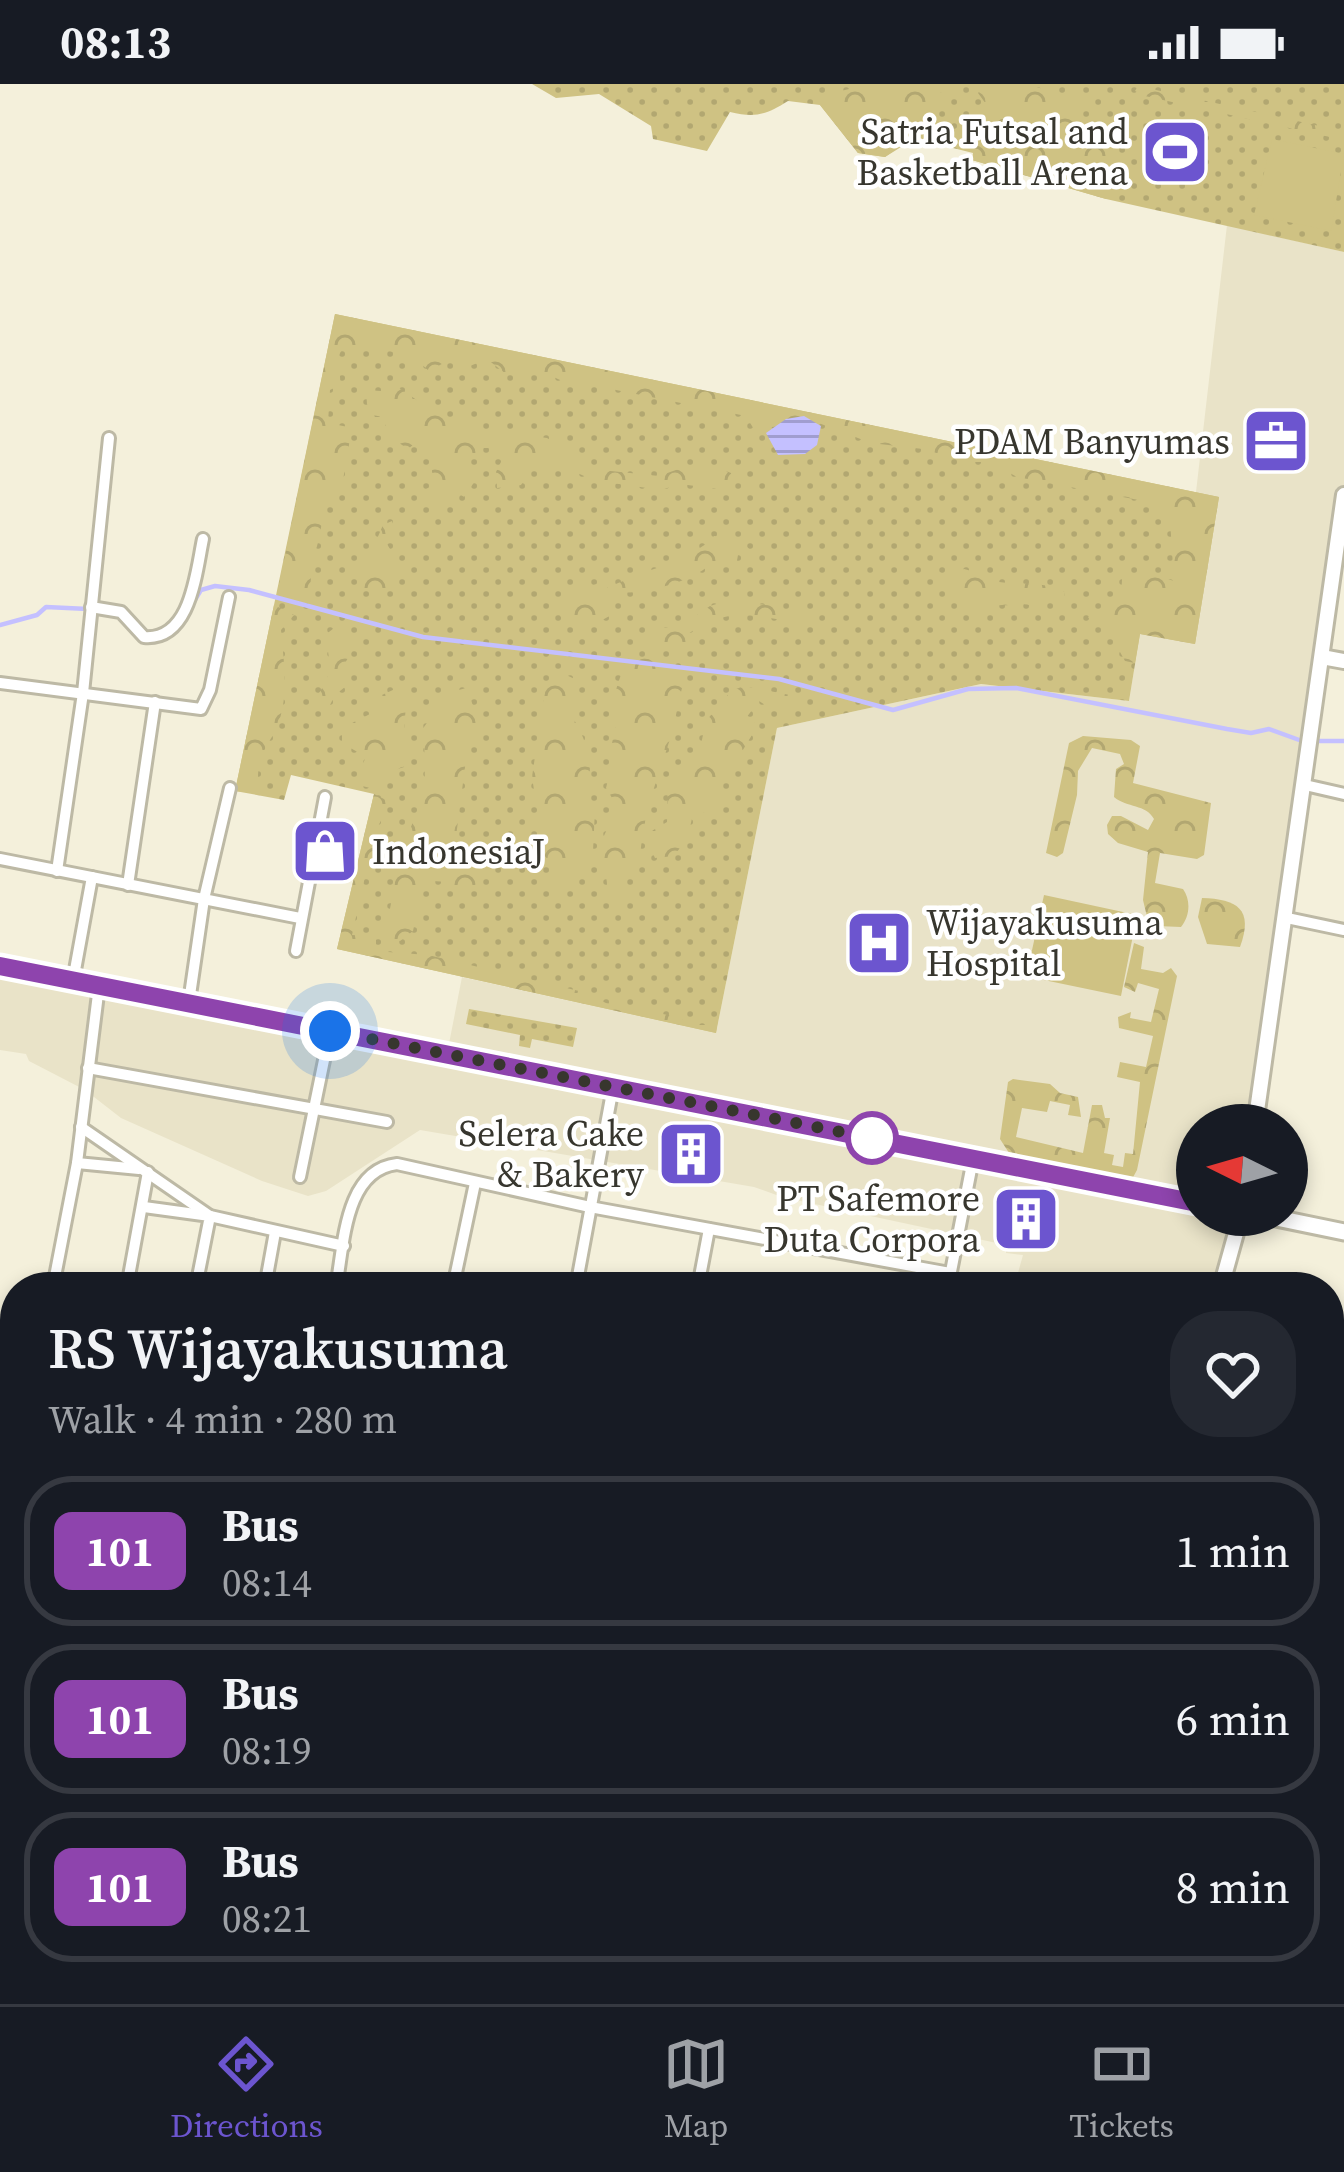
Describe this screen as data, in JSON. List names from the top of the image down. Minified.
{"places":{"sports":["Satria Futsal and Basketball Arena"],"office":["PDAM Banyumas"],"shop":["IndonesiaJ"],"hospital":["Wijayakusuma Hospital"],"building":["Selera Cake & Bakery","PT Safemore Duta Corpora"]},"lines":["bus line 101"],"north":"left","page":{"status":"08:13","heading":["RS Wijayakusuma","Walk · 4 min · 280 m"],"list":[{"mark":"101","name":"Bus","note":"08:14","value":"1 min"},{"mark":"101","name":"Bus","note":"08:19","value":"6 min"},{"mark":"101","name":"Bus","note":"08:21","value":"8 min"}],"tabs":["Directions","Map","Tickets"]}}
